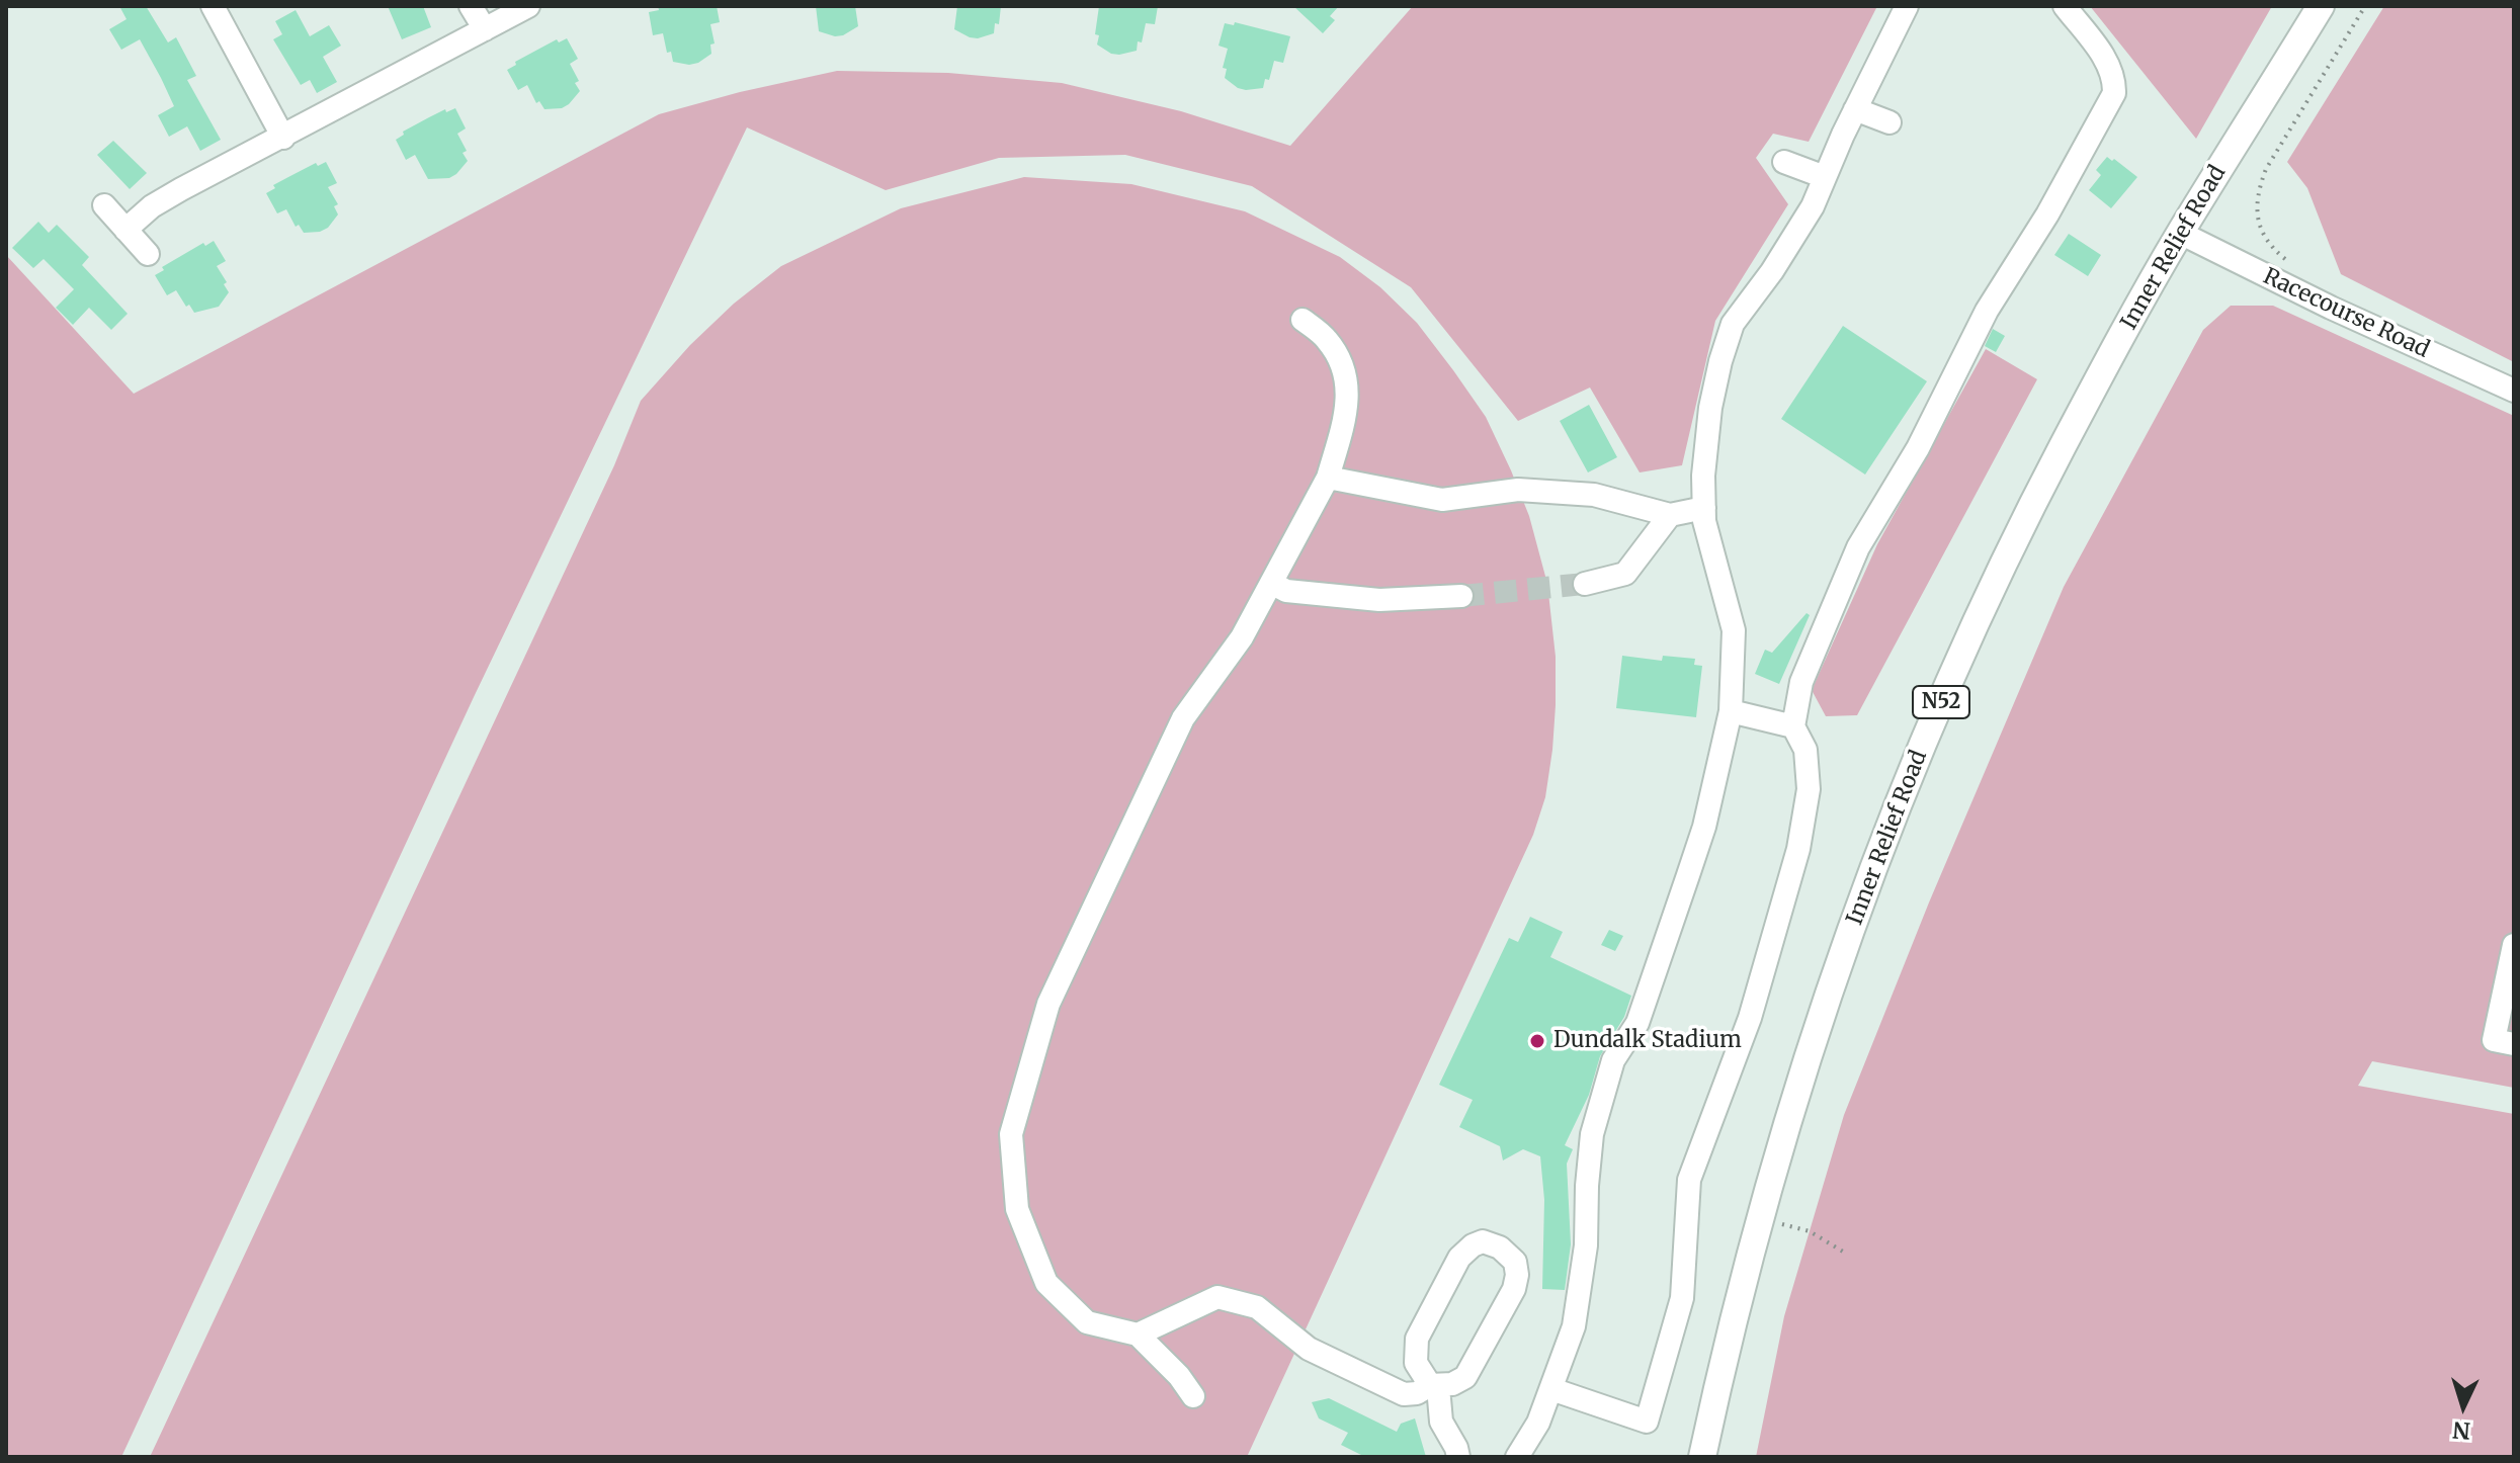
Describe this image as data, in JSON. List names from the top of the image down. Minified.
{"streets":{"main road":["Inner Relief Road","N52"],"street":["Racecourse Road"]},"crossings":[["Inner Relief Road","Racecourse Road"]],"places":["Dundalk Stadium"],"north":"bottom"}
